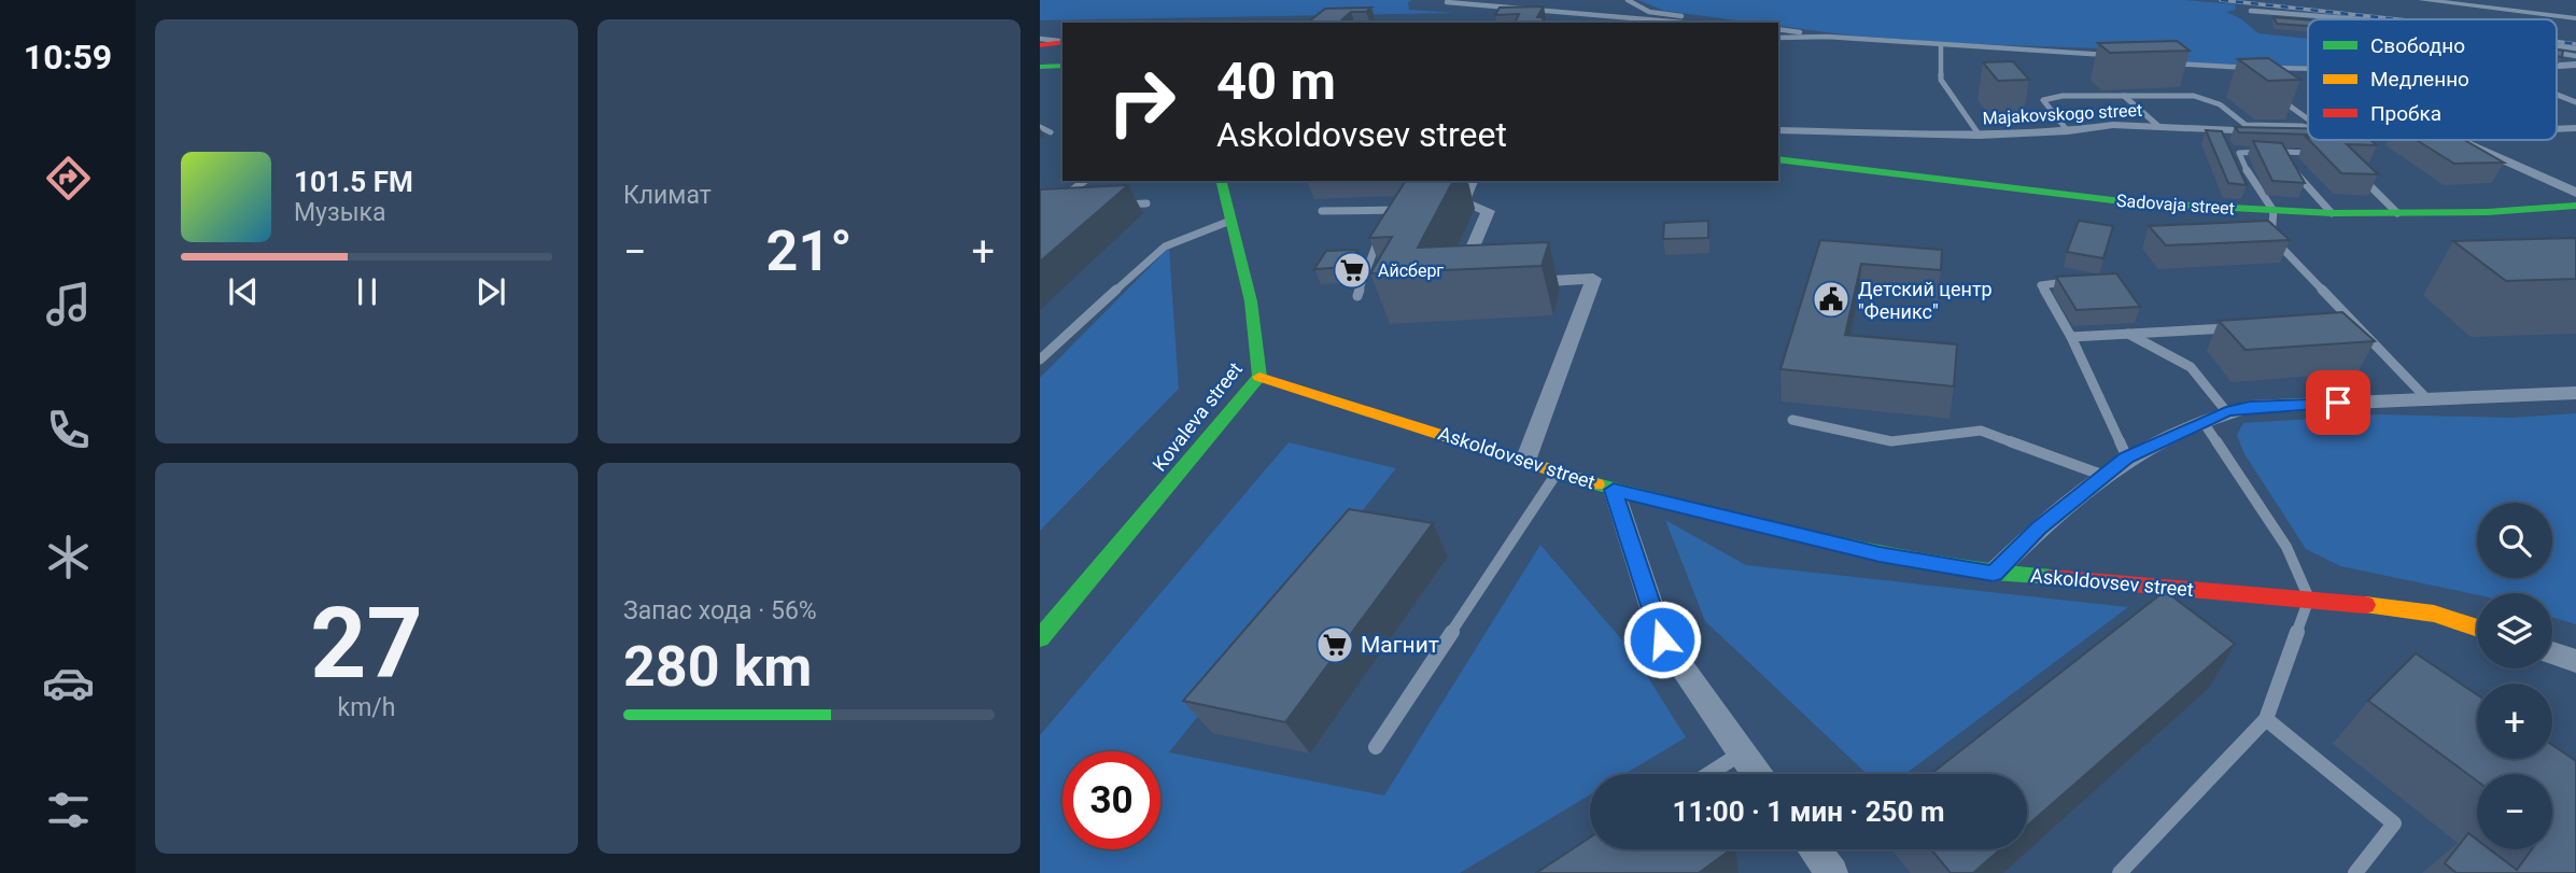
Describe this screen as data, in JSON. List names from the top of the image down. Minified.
{"streets":{"street":["Majakovskogo street","Sadovaja street","Kovaleva street","Askoldovsev street"]},"crossings":[["Kovaleva street","Askoldovsev street"]],"places":{"supermarket":["Айсберг","Магнит"],"public building":["Детский центр \"Феникс\""]},"legend":["Свободно","Медленно","Пробка"],"page":{"tabs":"10:59","tile":["Климат",["27","km/h"],["Запас хода · 56%","280 km"]],"turn":["40 m","Askoldovsev street"],"song":["101.5 FM","Музыка"],"heat":["−","21°","+"],"map_buttons":["+","−"],"limit":"30","trip":"11:00 · 1 мин · 250 m"}}
